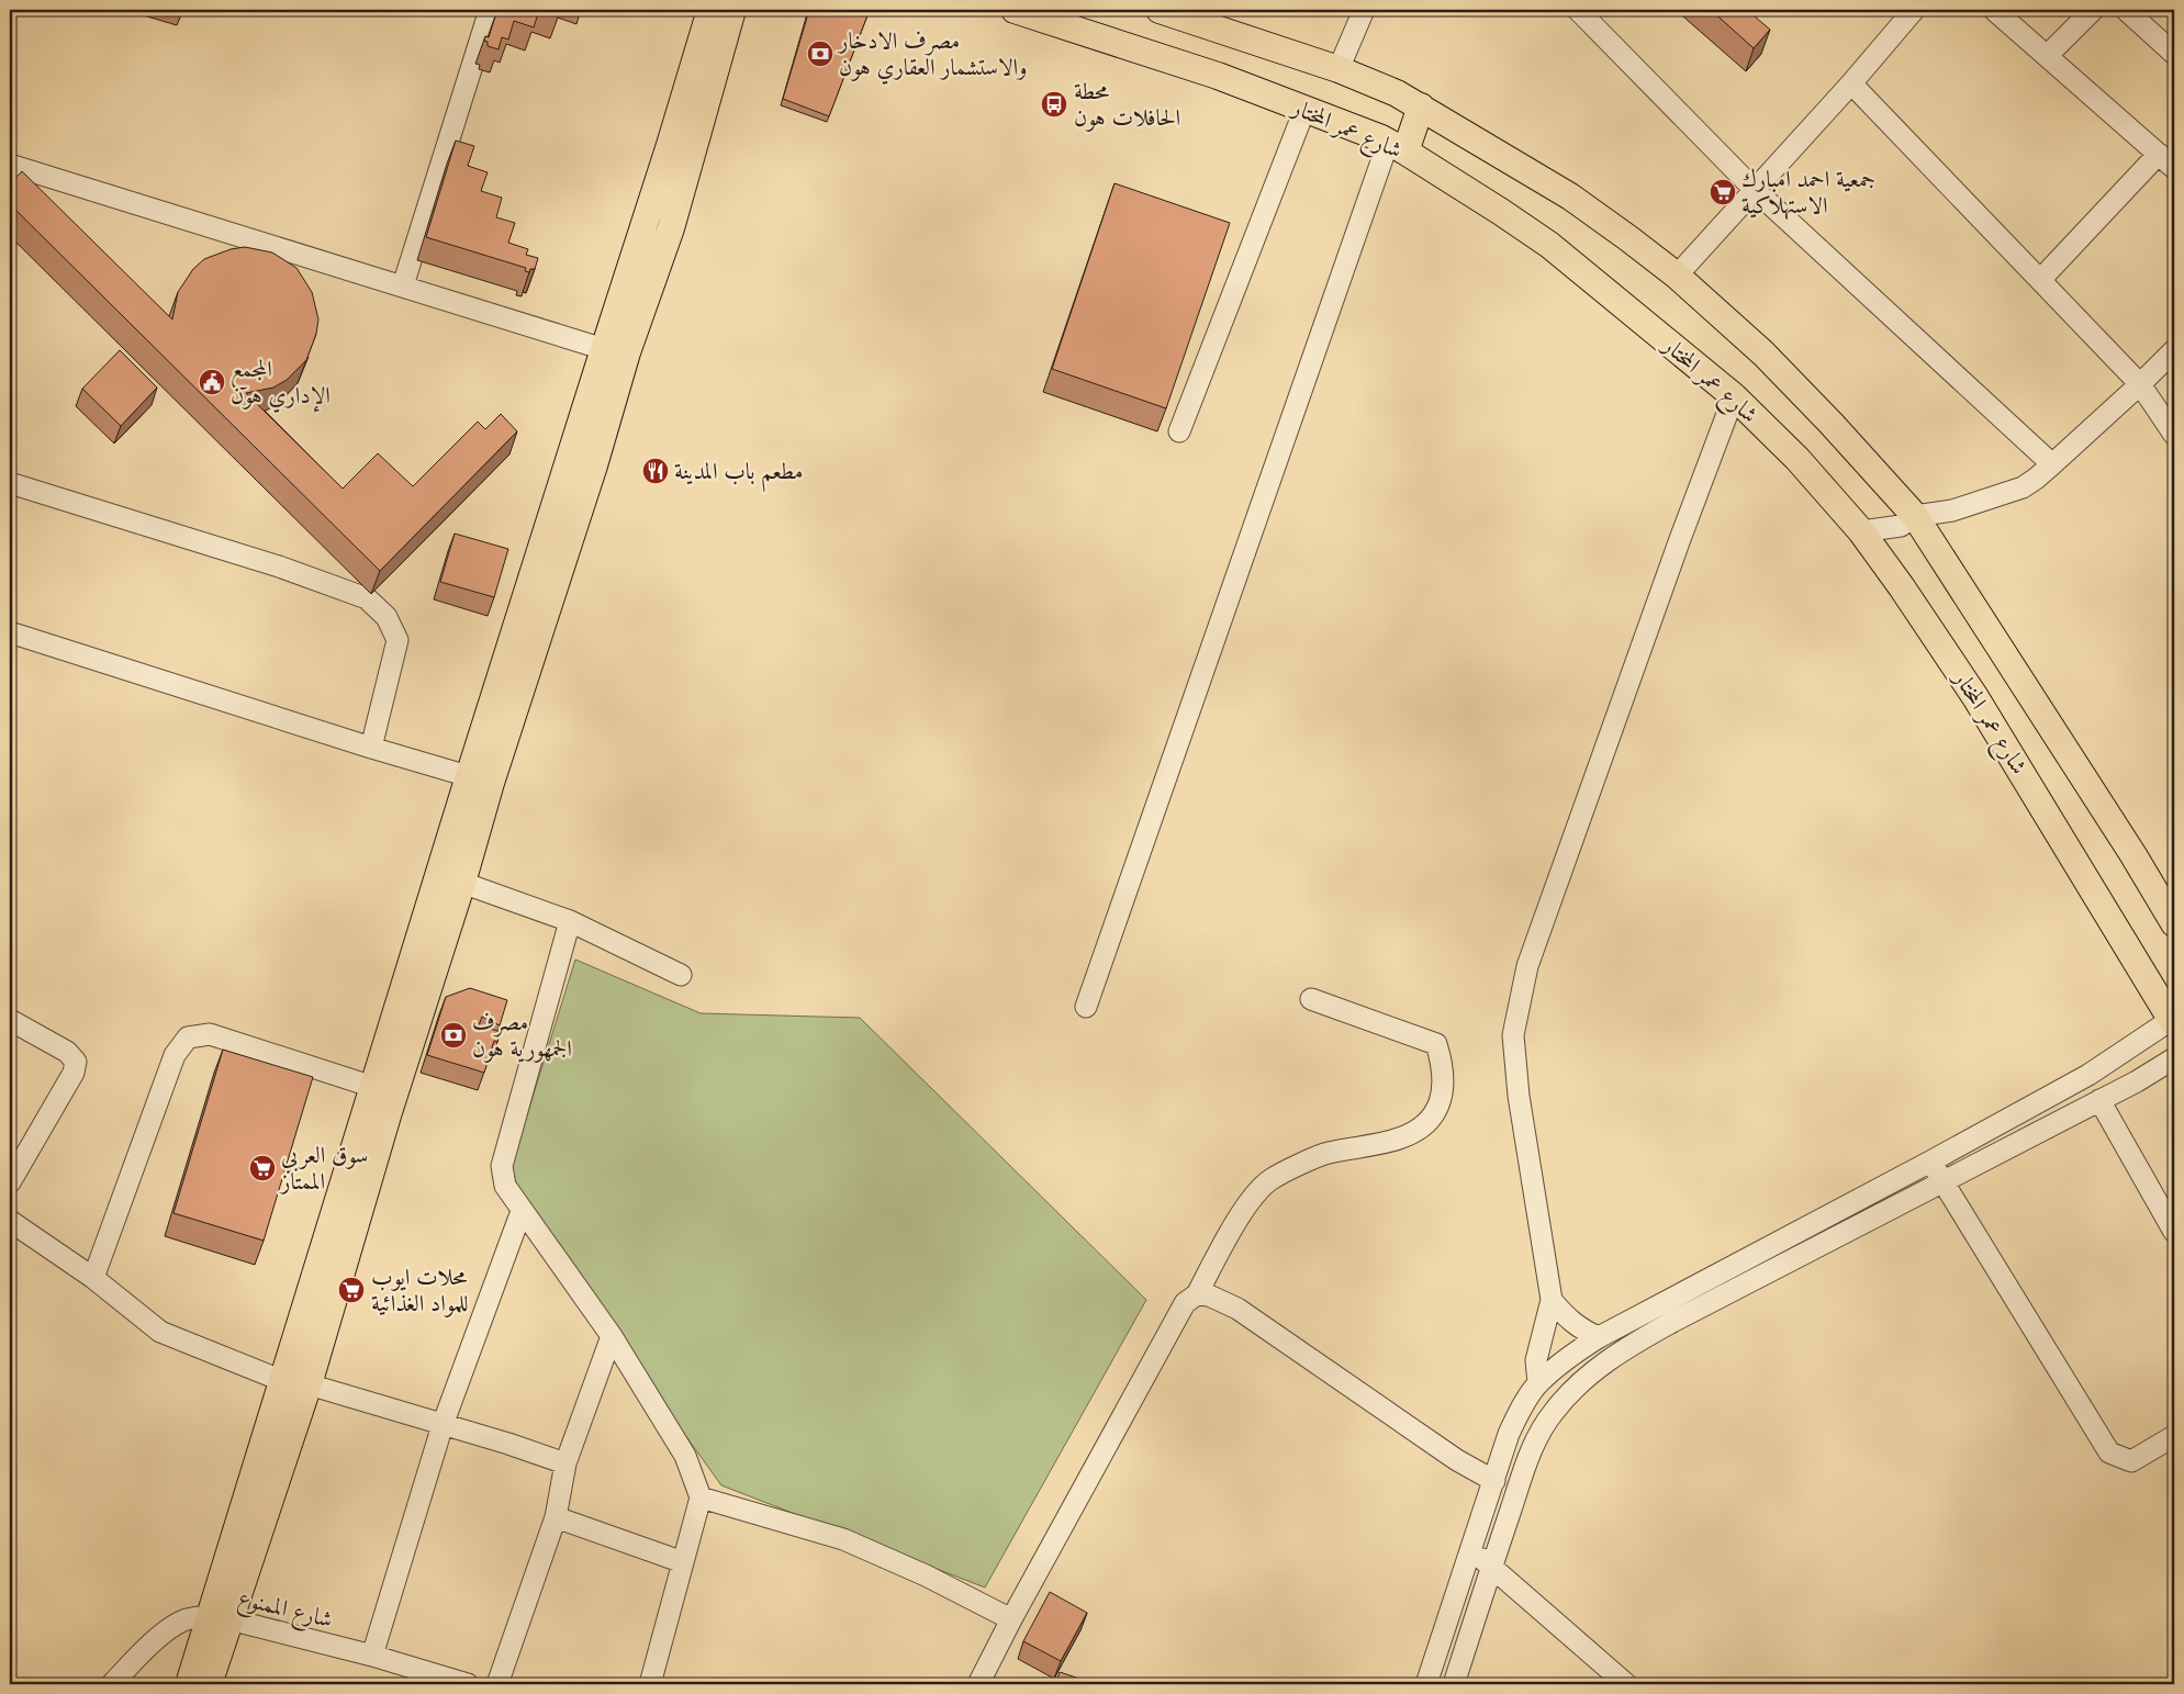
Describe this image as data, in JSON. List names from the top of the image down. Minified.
{"streets":{"main road":["شارع عمر المختار"],"street":["شارع الممنوع"]},"places":{"bank":["مصرف الادخار والاستشمار العقاري هون","مصرف الجمهورية هون"],"bus stop":["محطة الحافلات هون"],"supermarket":["جمعية احمد امبارك الاستهلاكية","سوق العربي الممتاز","محلات ايوب للمواد الغذائية"],"public building":["المجمع الإداري هون"],"restaurant":["مطعم باب المدينة"]}}
